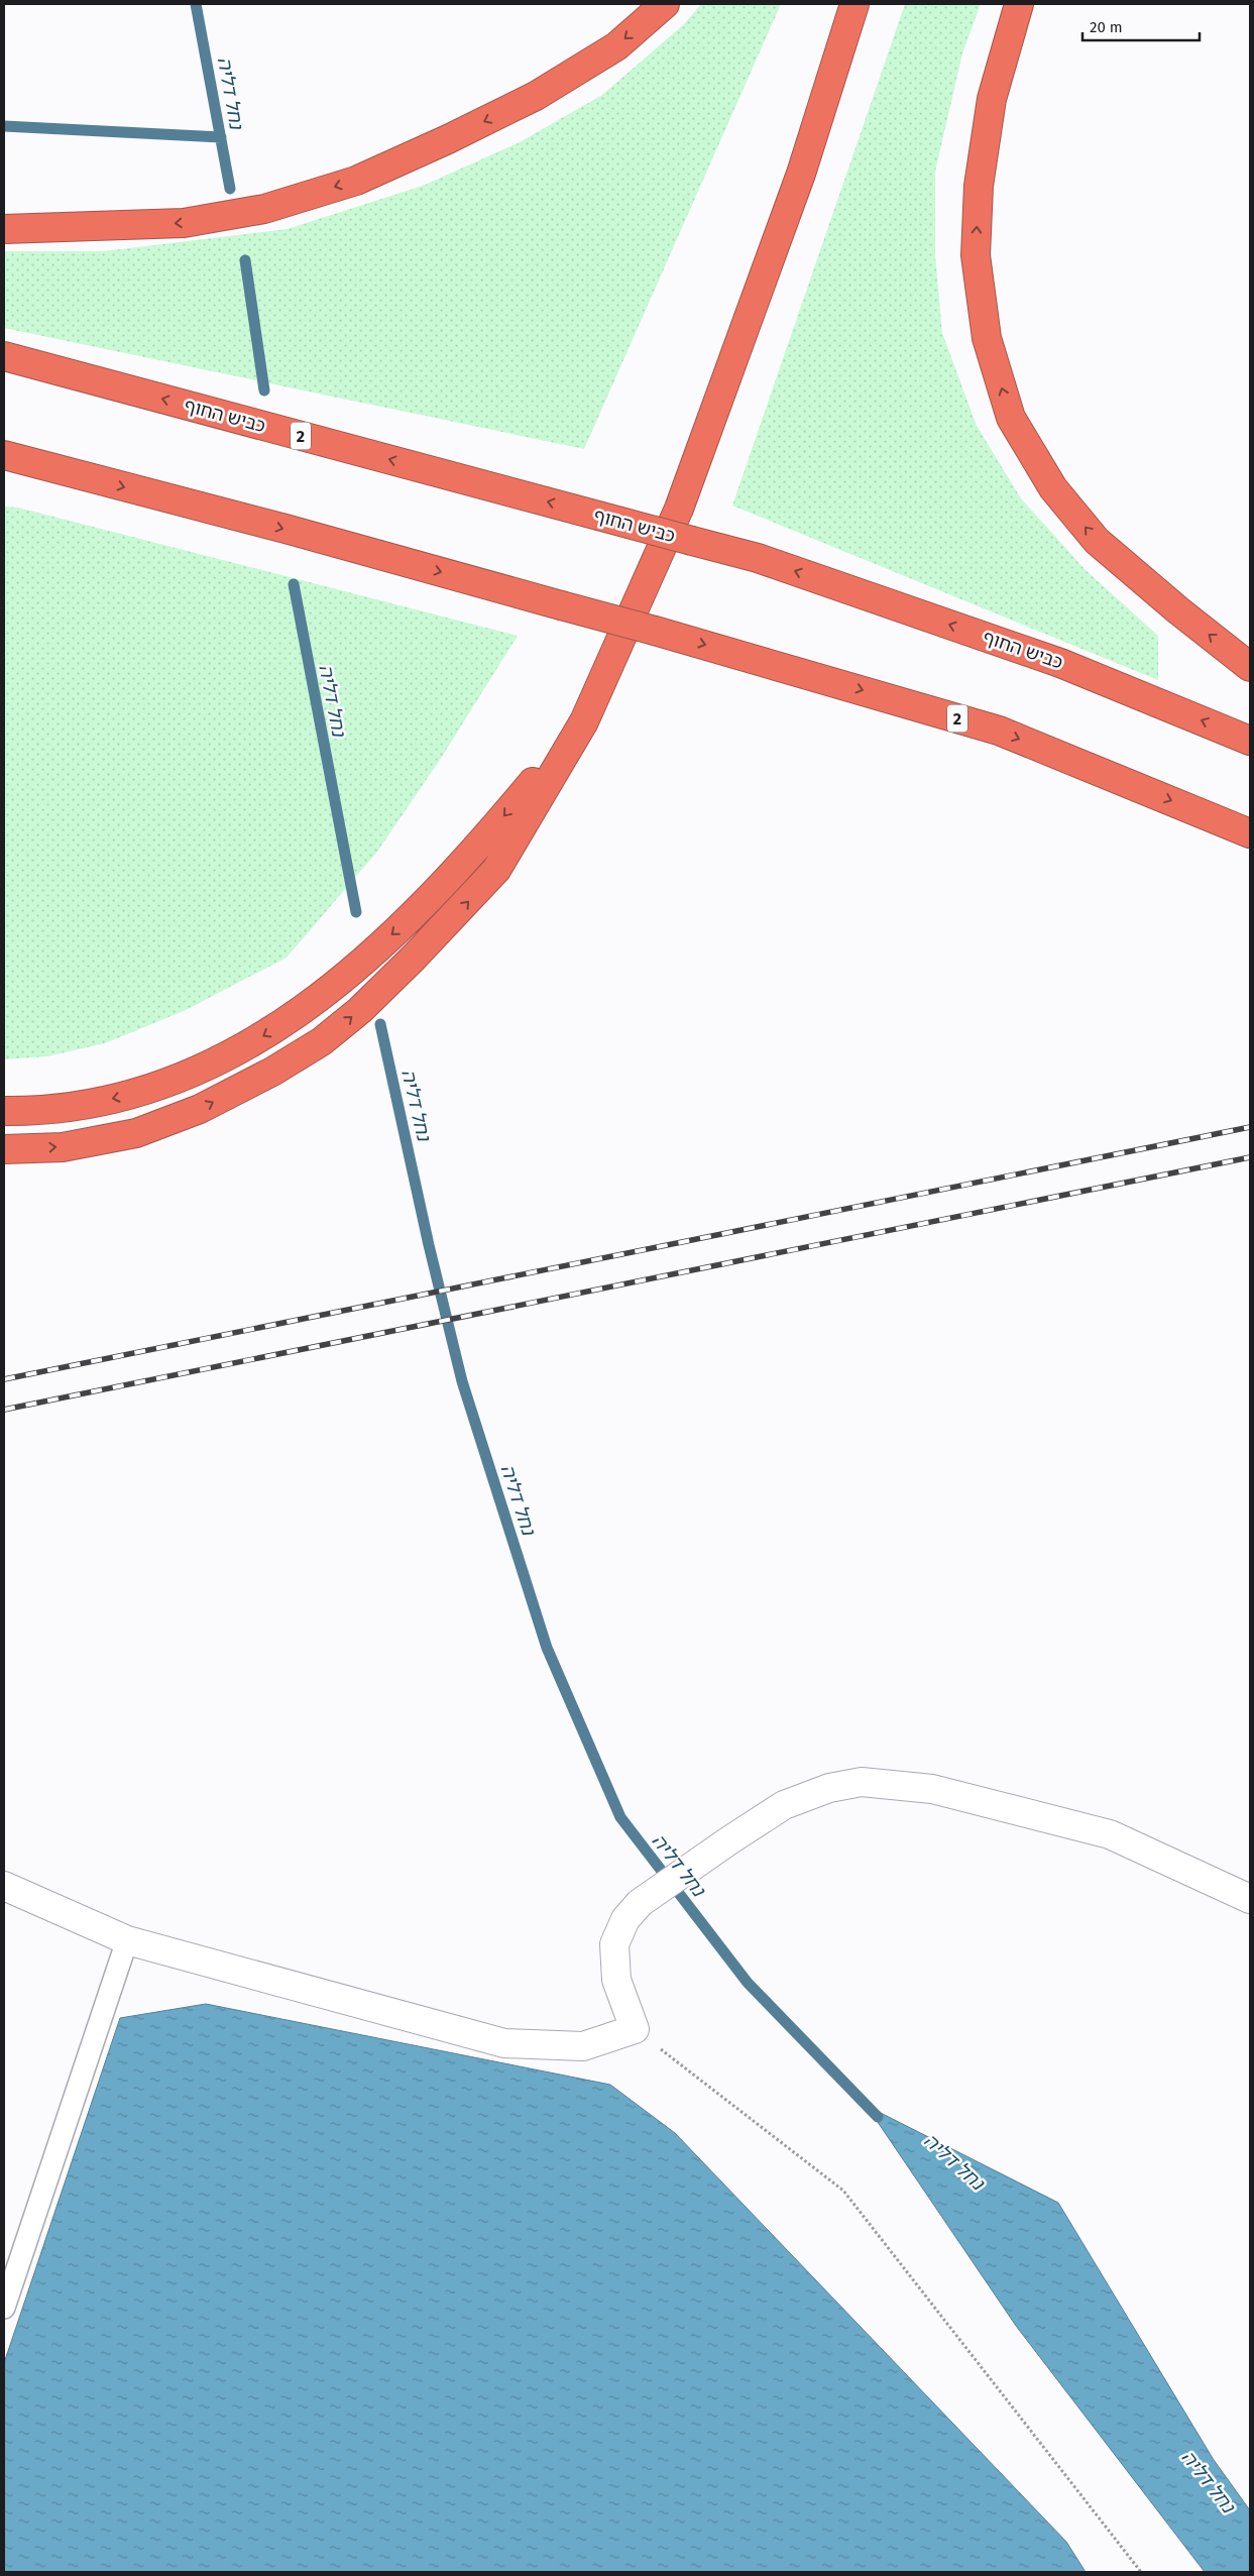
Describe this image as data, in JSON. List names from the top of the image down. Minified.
{"streets":{"highway":["כביש החוף","2"]},"water":["נחל דליה"],"scale_bar":"20 m"}
